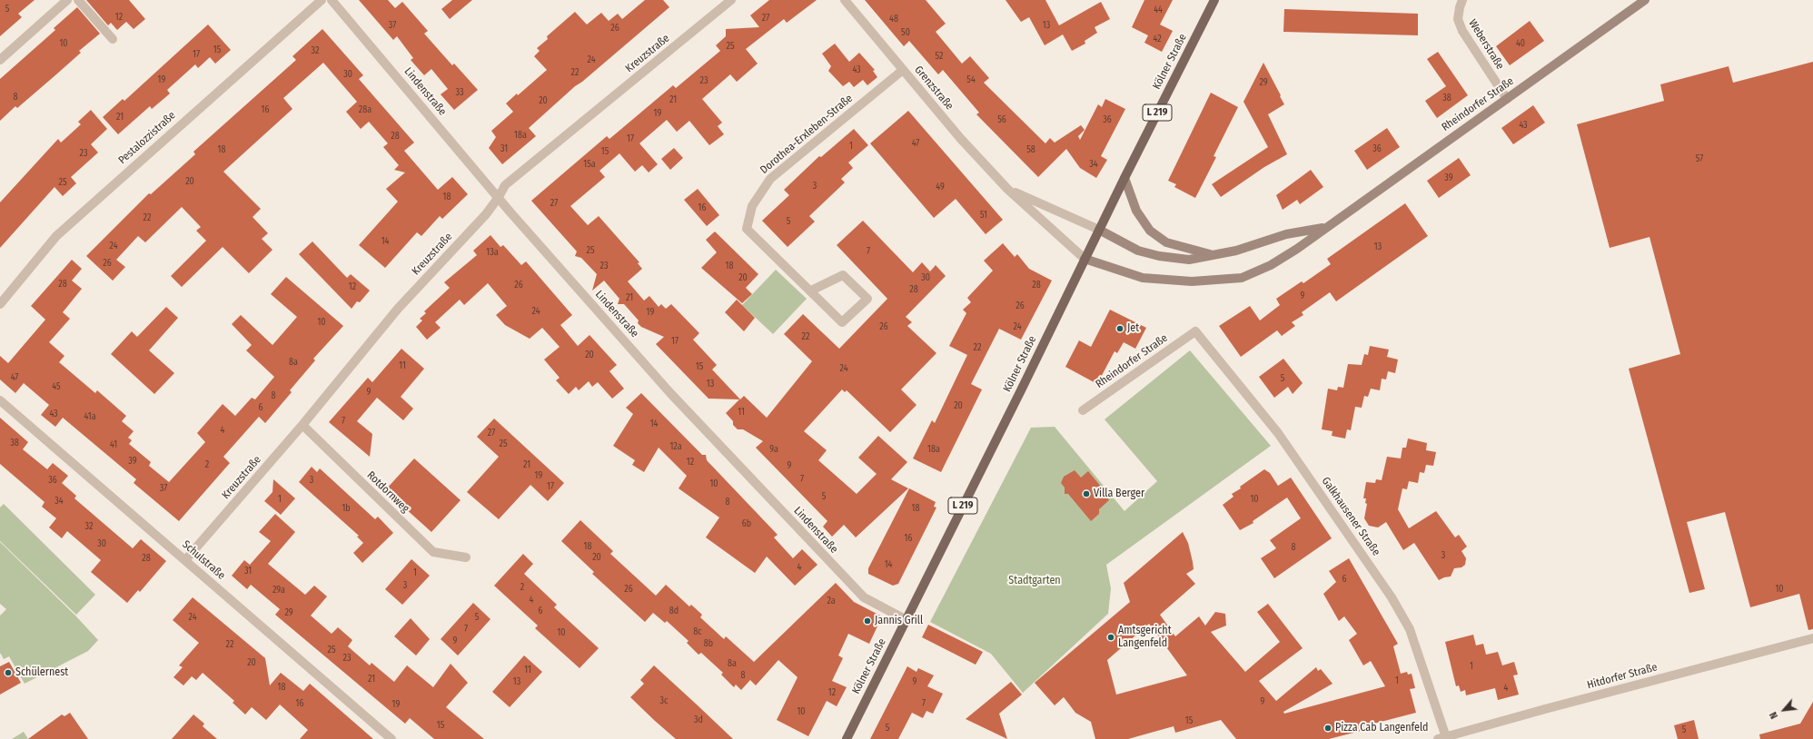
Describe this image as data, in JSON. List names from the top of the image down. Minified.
{"streets":{"main road":["Kölner Straße","Rheindorfer Straße","L 219"],"street":["Weberstraße","Kreuzstraße","Grenzstraße","Lindenstraße","Dorothea-Erxleben-Straße","Pestalozzistraße","Rotdornweg","Galkhausener Straße","Schulstraße","Hitdorfer Straße"]},"crossings":[["Weberstraße","Rheindorfer Straße"],["Kreuzstraße","Lindenstraße"],["Kreuzstraße","Rotdornweg"],["Kreuzstraße","Schulstraße"],["Kölner Straße","Grenzstraße"],["Kölner Straße","Lindenstraße"],["Kölner Straße","Rheindorfer Straße"],["Grenzstraße","Rheindorfer Straße"],["Grenzstraße","Dorothea-Erxleben-Straße"],["Rheindorfer Straße","Galkhausener Straße"],["Galkhausener Straße","Hitdorfer Straße"]],"parks":["Stadtgarten"],"places":["Jet","Villa Berger","Jannis Grill","Amtsgericht Langenfeld","Schülernest","Pizza Cab Langenfeld"],"house_numbers":["5","44","12","27","48","37","13","26","50","42","10","40","25","15","32","17","52","24","43","22","30","19","54","23","29","33","8","38","21","20","16","28a","19","21","56","36","43","18a","28","17","47","1","31","36","18","58","15","23","57","15a","34","39","20","25","3","49","18","27","16","51","22","5","14","24","13","25","7","13a","26","23","18","20","30","28","26","28","12","28","9","21","26","24","19","10","26","24","22","17","22","20","8a","11","15","24","47","5","13","45","9","8","20","6","11","43","41a","7","14","4","27","38","25","41","12a","9a","18a","39","12","2","21","9","19","7","36","3","10","17","37","5","1","10","34","8","1b","18","6b","32","16","30","18","8","3","20","28","14","4","31","1","6","3","2","26","10","29a","4","2a","6","8d","29","24","5","7","8c","10","9","8b","22","25","23","20","8a","1","11","8","21","1","13","9","18","4","12","3c","9","16","7","19","10","3d","15","15","5","5"],"north":"bottom left"}
